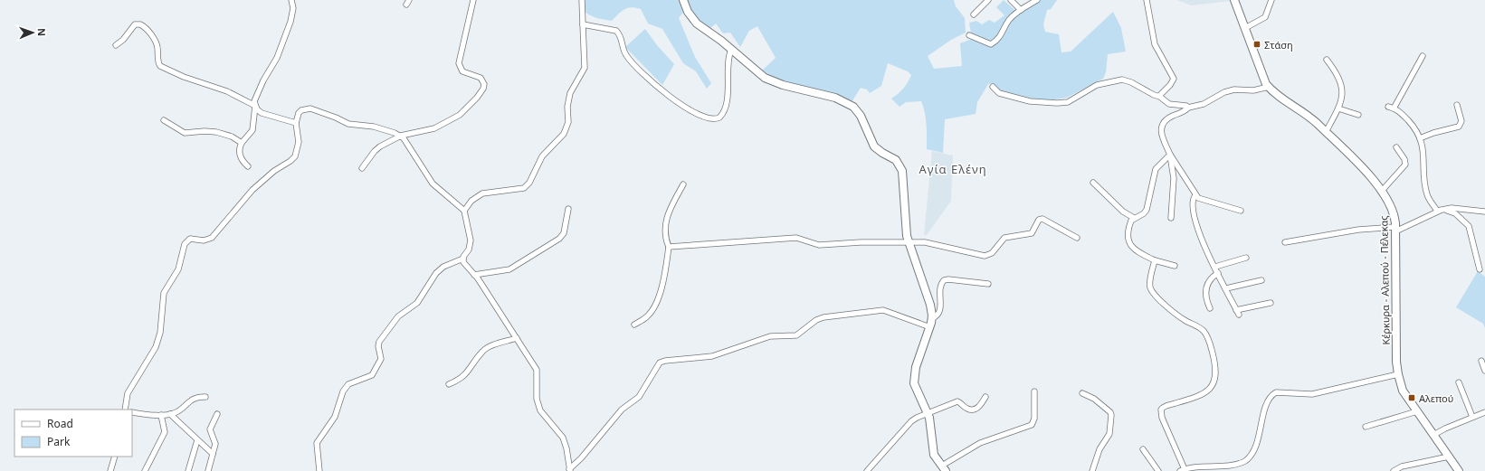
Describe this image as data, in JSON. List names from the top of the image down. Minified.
{"streets":{"street":["Κέρκυρα - Αλεπού - Πέλεκας"]},"districts":["Αγία Ελένη"],"places":{"transit":["Στάση","Αλεπού"]},"legend":["Road","Park"],"north":"right"}
